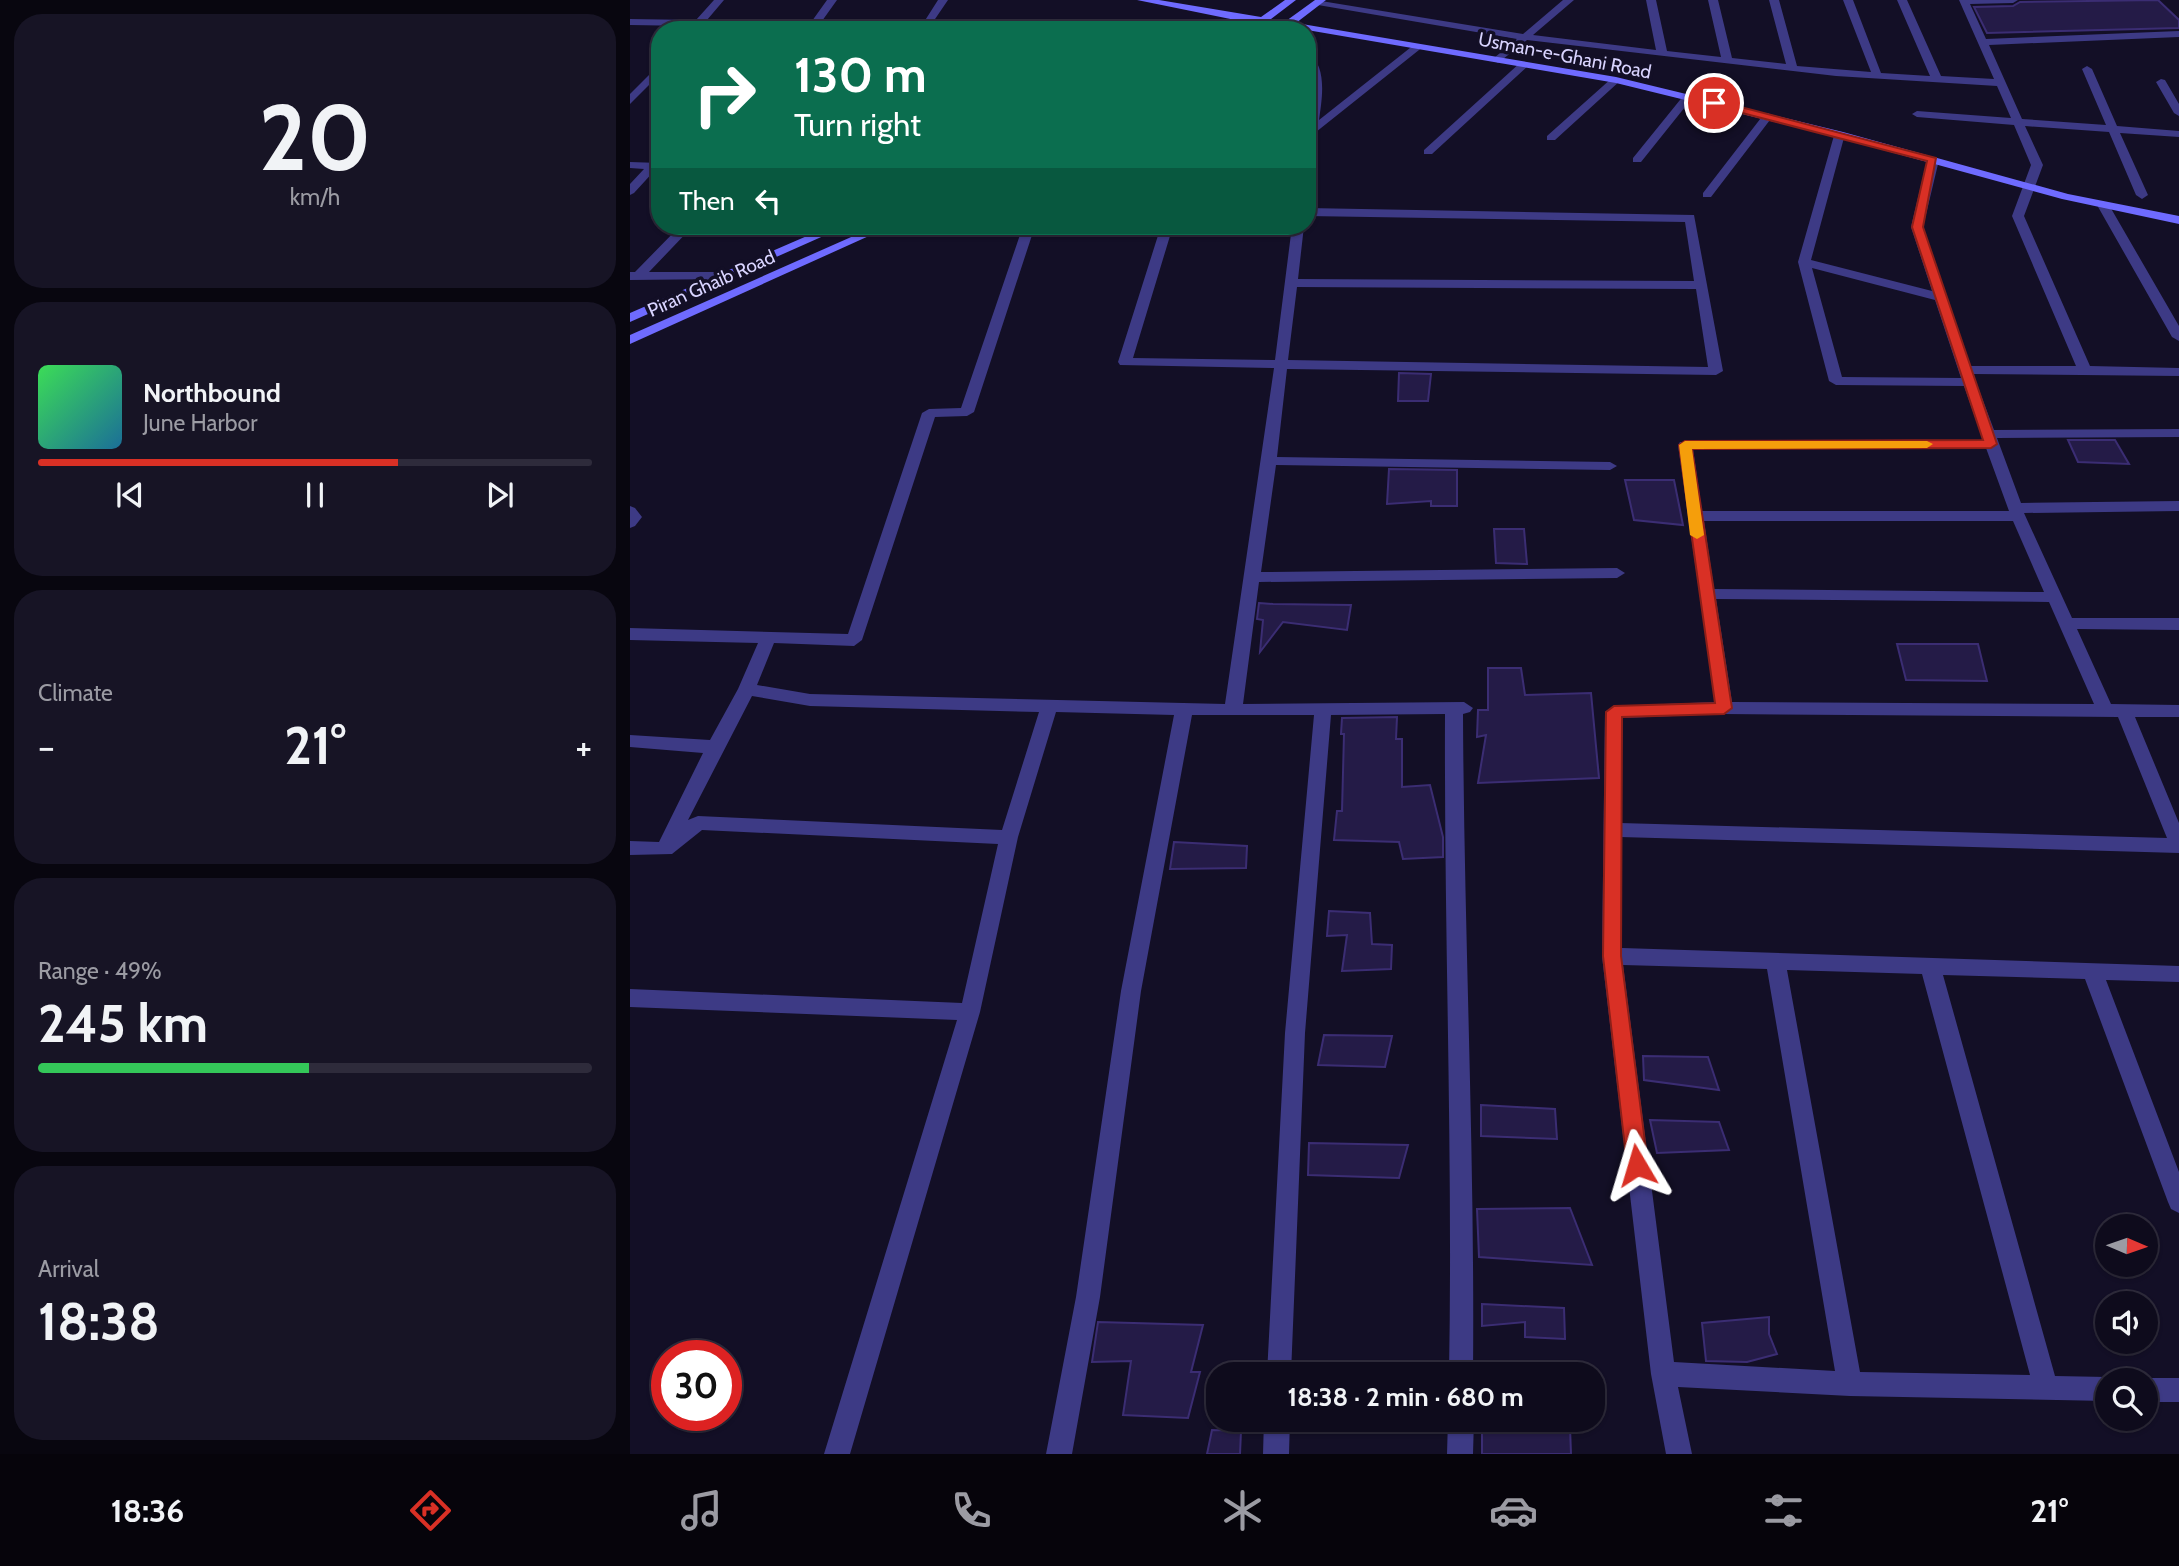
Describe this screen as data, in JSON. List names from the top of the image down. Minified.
{"streets":{"main road":["Usman-e-Ghani Road","Piran Ghaib Road"]},"north":"right","page":{"tile":[["20","km/h"],"Climate",["Range · 49%","245 km"],["Arrival","18:38"]],"turn":["130 m","Turn right"],"then":"Then","song":["Northbound","June Harbor"],"heat":["−","21°","+"],"limit":"30","trip":"18:38 · 2 min · 680 m","tabs":["18:36","21°"]}}
